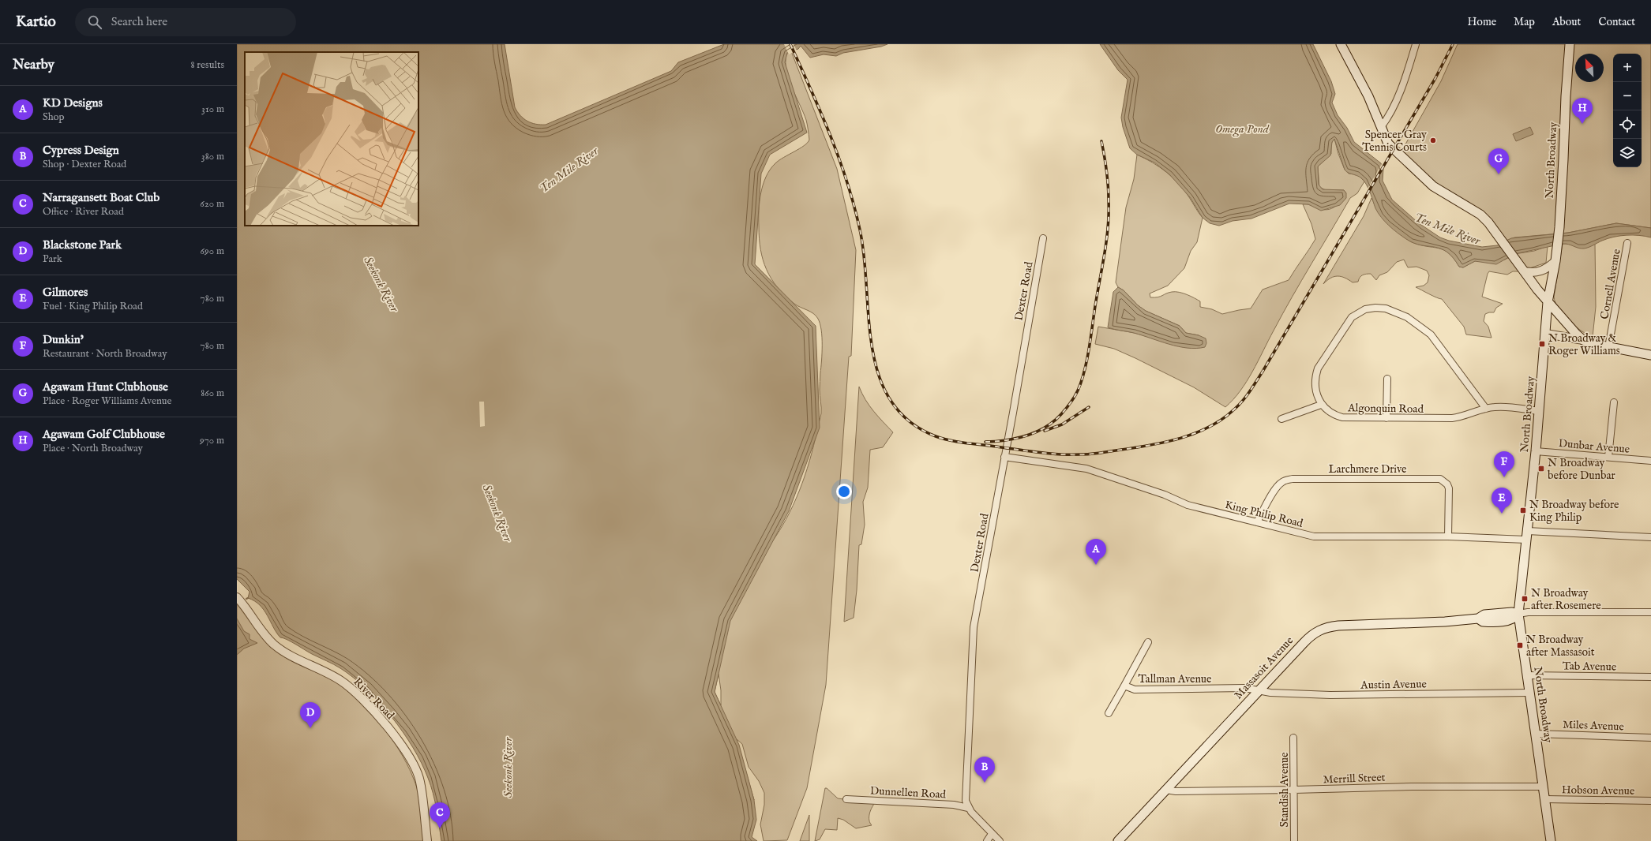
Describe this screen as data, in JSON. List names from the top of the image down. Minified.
{"streets":{"main road":["North Broadway","Massasoit Avenue"],"street":["Cornell Avenue","Dexter Road","Algonquin Road","Dunbar Avenue","Larchmere Drive","King Philip Road","Tab Avenue","Tallman Avenue","Austin Avenue","River Road","Miles Avenue","Merrill Street","Standish Avenue","Hobson Avenue","Dunnellen Road"]},"crossings":[["North Broadway","Algonquin Road"],["North Broadway","Dunbar Avenue"],["North Broadway","King Philip Road"],["North Broadway","Tab Avenue"],["North Broadway","Massasoit Avenue"],["North Broadway","Austin Avenue"],["North Broadway","Miles Avenue"],["North Broadway","Merrill Street"],["North Broadway","Hobson Avenue"],["Dexter Road","King Philip Road"],["Dexter Road","Dunnellen Road"],["Larchmere Drive","King Philip Road"],["Massasoit Avenue","Tallman Avenue"],["Massasoit Avenue","Austin Avenue"],["Massasoit Avenue","Merrill Street"],["Tallman Avenue","Austin Avenue"],["Merrill Street","Standish Avenue"]],"water":["Omega Pond","Ten Mile River","Seekonk River"],"places":{"other":["Spencer Gray Tennis Courts"],"transit":["N Broadway & Roger Williams","N Broadway before Dunbar","N Broadway before King Philip","N Broadway after Rosemere","N Broadway after Massasoit"]},"north":"top left","page":{"header":"Kartio","search":"Search here","nav":["Home","Map","About","Contact"],"heading":["Nearby","8 results"],"map_buttons":["+","−"],"list":[{"mark":"A","name":"KD Designs","note":"Shop","value":"310 m"},{"mark":"B","name":"Cypress Design","note":"Shop · Dexter Road","value":"380 m"},{"mark":"C","name":"Narragansett Boat Club","note":"Office · River Road","value":"620 m"},{"mark":"D","name":"Blackstone Park","note":"Park","value":"690 m"},{"mark":"E","name":"Gilmores","note":"Fuel · King Philip Road","value":"780 m"},{"mark":"F","name":"Dunkin'","note":"Restaurant · North Broadway","value":"780 m"},{"mark":"G","name":"Agawam Hunt Clubhouse","note":"Place · Roger Williams Avenue","value":"860 m"},{"mark":"H","name":"Agawam Golf Clubhouse","note":"Place · North Broadway","value":"970 m"}],"pins":["H","G","F","E","A","D","B","C"]}}
